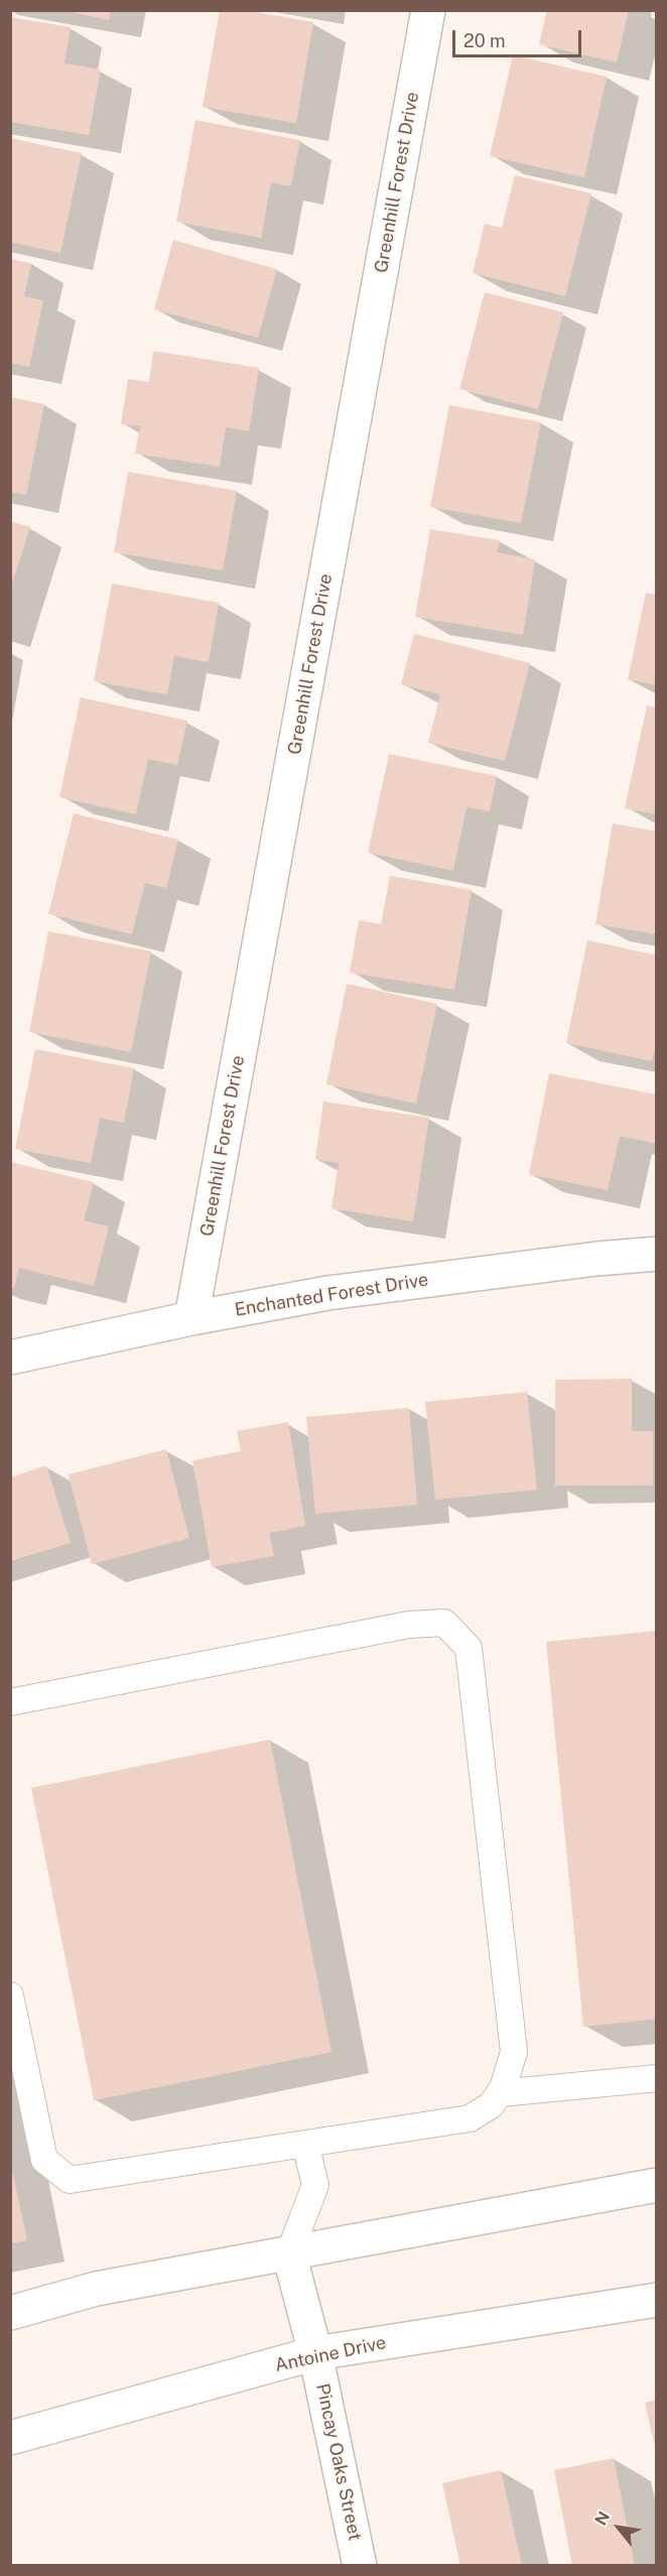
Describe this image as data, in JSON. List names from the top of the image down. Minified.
{"streets":{"street":["Greenhill Forest Drive","Enchanted Forest Drive","Antoine Drive","Pincay Oaks Street"]},"crossings":[["Greenhill Forest Drive","Enchanted Forest Drive"],["Antoine Drive","Pincay Oaks Street"]],"scale_bar":"20 m","north":"top left"}
